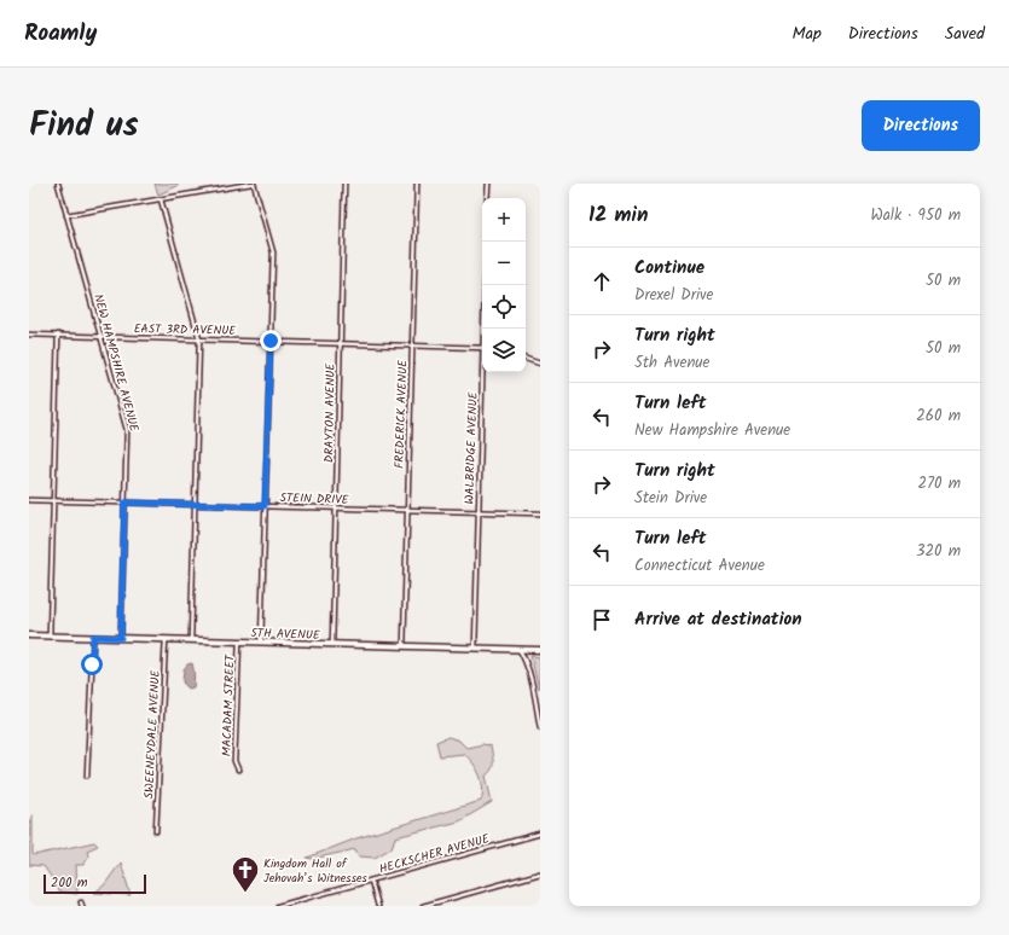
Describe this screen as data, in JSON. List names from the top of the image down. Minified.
{"streets":{"main road":["5TH AVENUE"],"street":["EAST 3RD AVENUE","NEW HAMPSHIRE AVENUE","DRAYTON AVENUE","FREDERICK AVENUE","WALBRIDGE AVENUE","STEIN DRIVE","MACADAM STREET","SWEENEYDALE AVENUE","HECKSCHER AVENUE"]},"crossings":[["EAST 3RD AVENUE","NEW HAMPSHIRE AVENUE"],["EAST 3RD AVENUE","DRAYTON AVENUE"],["EAST 3RD AVENUE","FREDERICK AVENUE"],["NEW HAMPSHIRE AVENUE","STEIN DRIVE"],["NEW HAMPSHIRE AVENUE","5TH AVENUE"],["DRAYTON AVENUE","STEIN DRIVE"],["DRAYTON AVENUE","5TH AVENUE"],["FREDERICK AVENUE","STEIN DRIVE"],["FREDERICK AVENUE","5TH AVENUE"],["WALBRIDGE AVENUE","STEIN DRIVE"],["WALBRIDGE AVENUE","5TH AVENUE"],["5TH AVENUE","MACADAM STREET"],["5TH AVENUE","SWEENEYDALE AVENUE"]],"places":{"church":["Kingdom Hall of Jehovah’s Witnesses"]},"scale_bar":"200 m","page":{"header":"Roamly","nav":["Map","Directions","Saved"],"title":"Find us","buttons":"Directions","heading":["12 min","Walk · 950 m"],"map_buttons":["+","−"],"list":[["Continue","Drexel Drive","50 m"],["Turn right","5th Avenue","50 m"],["Turn left","New Hampshire Avenue","260 m"],["Turn right","Stein Drive","270 m"],["Turn left","Connecticut Avenue","320 m"],"Arrive at destination"],"scale":"200 m"}}
